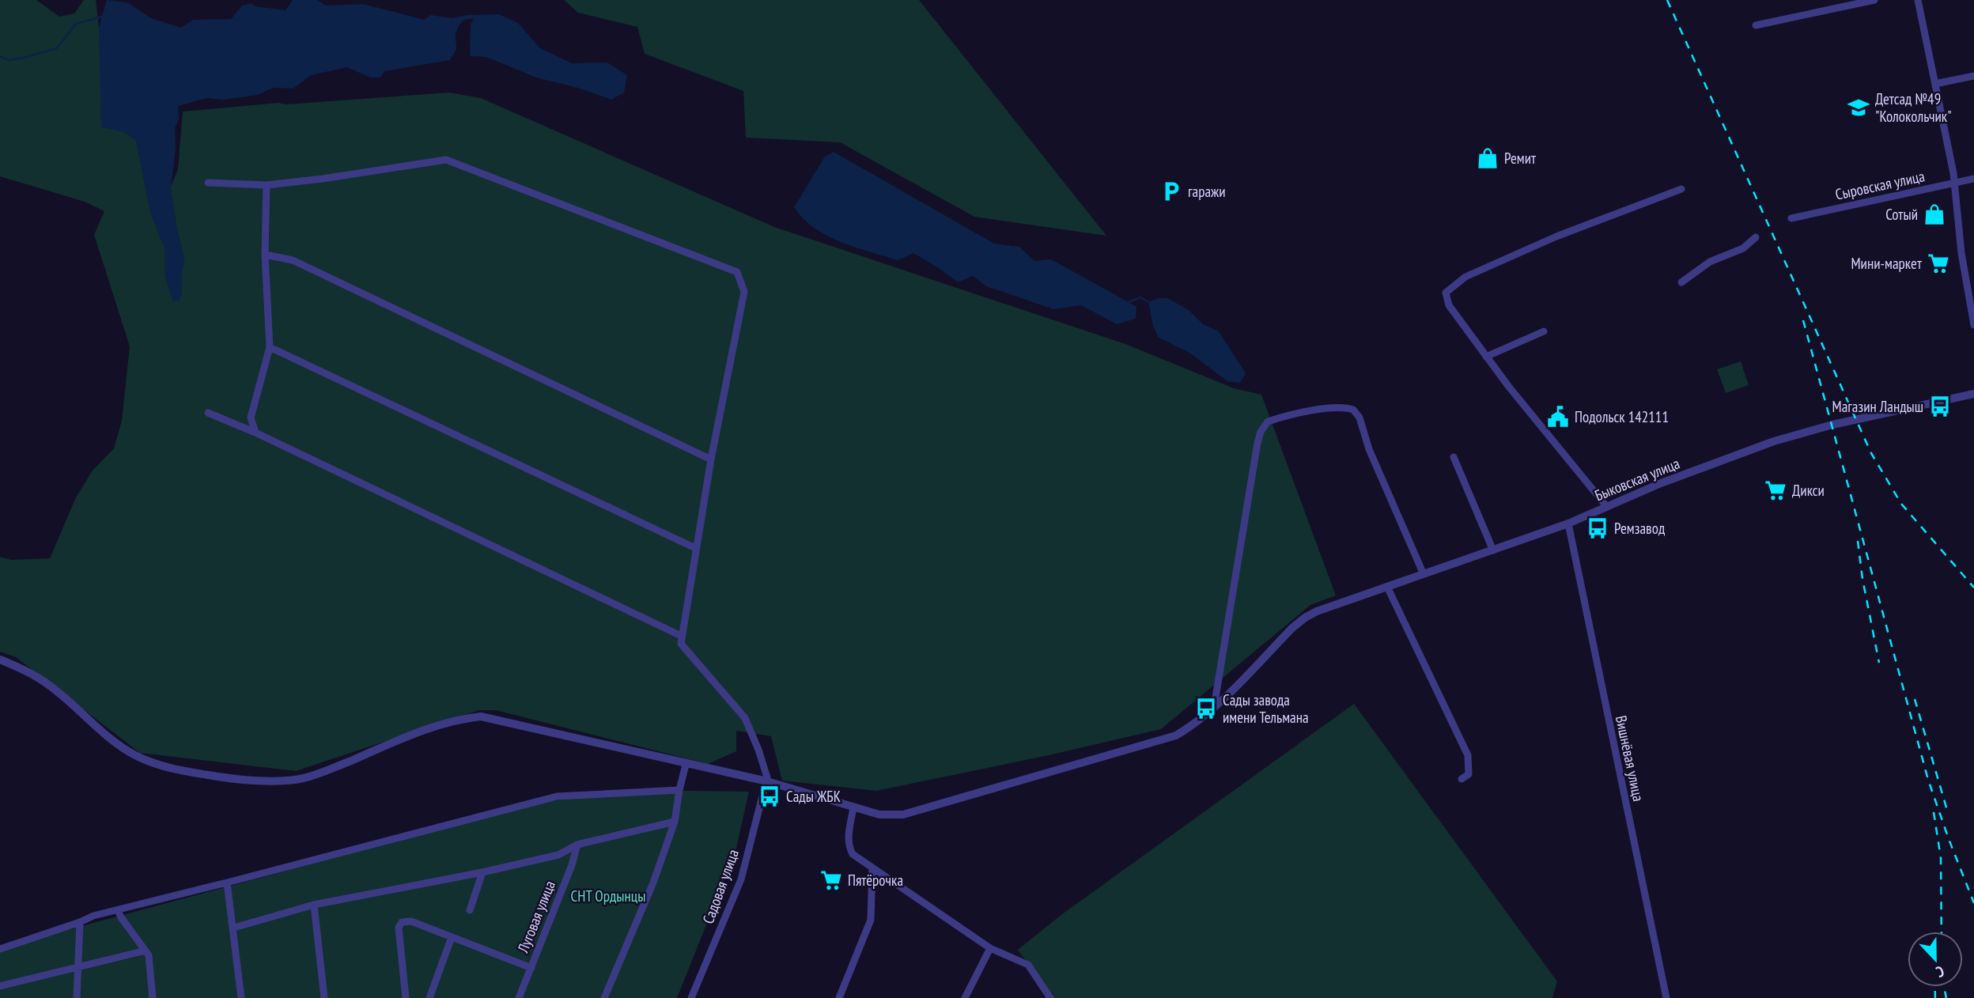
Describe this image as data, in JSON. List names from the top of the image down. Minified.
{"streets":{"street":["Сыровская улица","Быковская улица","Вишнёвая улица","Садовая улица","Луговая улица"]},"crossings":[["Быковская улица","Вишнёвая улица"],["Быковская улица","Садовая улица"]],"parks":["СНТ Ордынцы"],"places":{"school or university":["Детсад №49 \"Колокольчик\""],"shop":["Ремит","Сотый"],"parking":["гаражи"],"supermarket":["Мини-маркет","Дикси","Пятёрочка"],"bus stop":["Магазин Ландыш","Ремзавод","Сады завода имени Тельмана","Сады ЖБК"],"public building":["Подольск 142111"]},"north":"bottom"}
